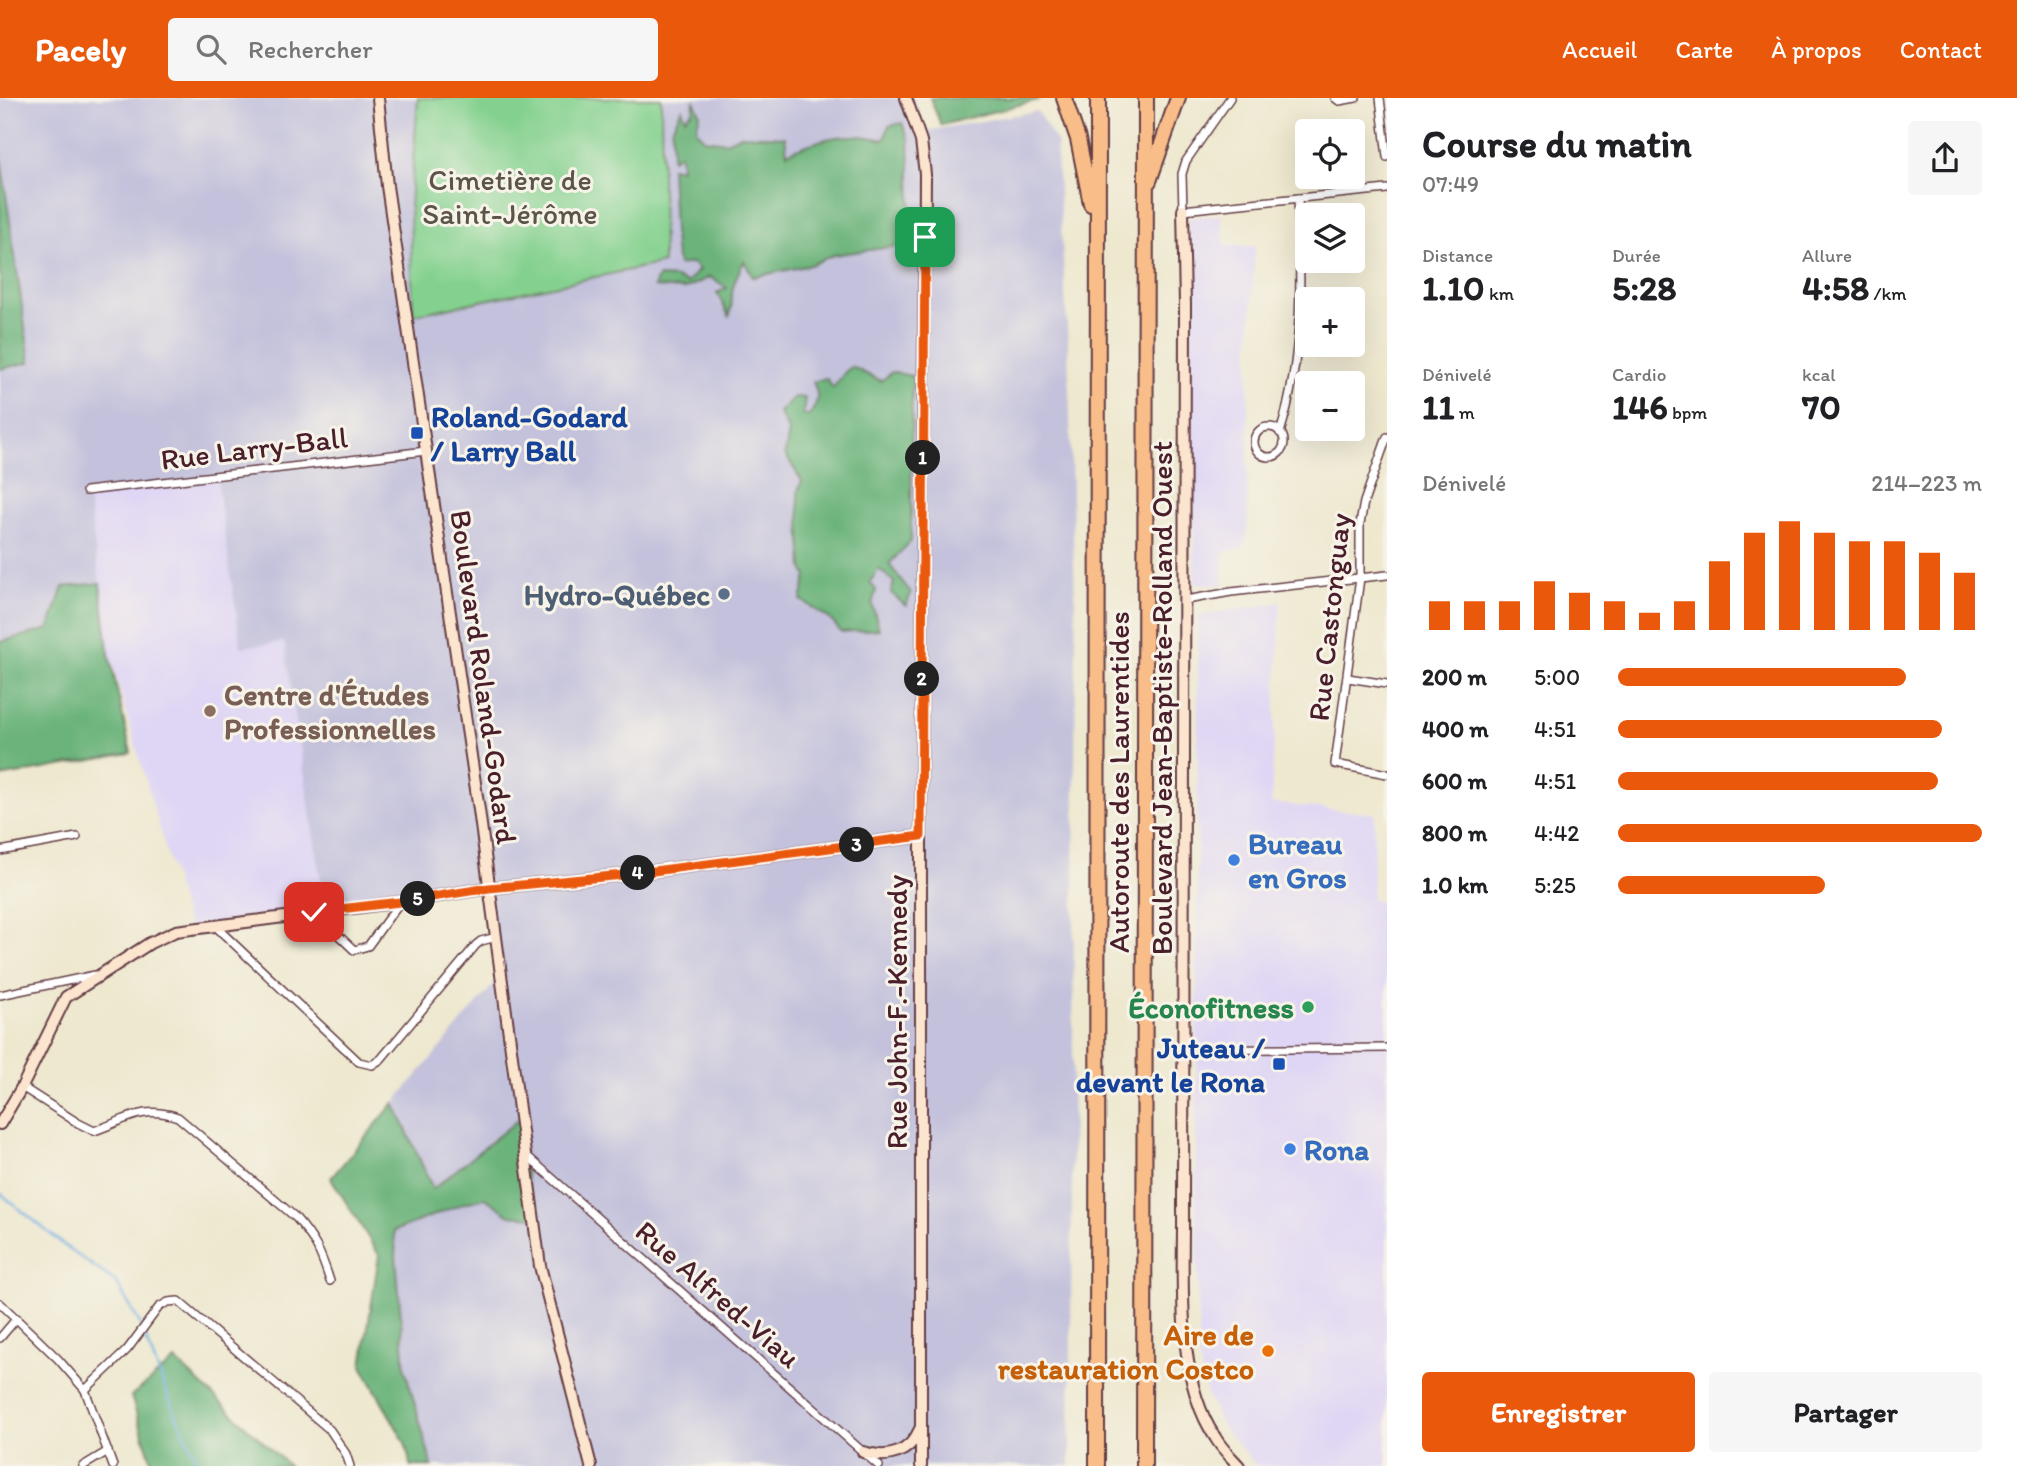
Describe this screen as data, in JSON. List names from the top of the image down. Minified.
{"streets":{"highway":["Autoroute des Laurentides"],"street":["Rue Larry-Ball","Rue Castonguay","Boulevard Roland-Godard","Boulevard Jean-Baptiste-Rolland Ouest","Rue John-F.-Kennedy","Rue Alfred-Viau"]},"crossings":[["Rue Larry-Ball","Boulevard Roland-Godard"],["Boulevard Roland-Godard","Rue Alfred-Viau"]],"parks":["Cimetière de Saint-Jérôme"],"places":{"transit":["Roland-Godard / Larry Ball","Juteau / devant le Rona"],"other":["Hydro-Québec","Centre d'Études Professionnelles","Bureau en Gros","Éconofitness","Rona","Aire de restauration Costco"]},"page":{"header":"Pacely","search":"Rechercher","nav":["Accueil","Carte","À propos","Contact"],"heading":["Course du matin","07:49"],"map_buttons":["+","−"],"stats":[["Distance","1.10 km"],["Durée","5:28"],["Allure","4:58 /km"],["Dénivelé","11 m"],["Cardio","146 bpm"],["kcal","70"]],"pins":["1","2","3","4","5"],"chart":["Dénivelé","214–223 m"],"list":[{"name":"200 m","note":"5:00"},{"name":"400 m","note":"4:51"},{"name":"600 m","note":"4:51"},{"name":"800 m","note":"4:42"},{"name":"1.0 km","note":"5:25"}],"buttons":["Enregistrer","Partager"]}}
